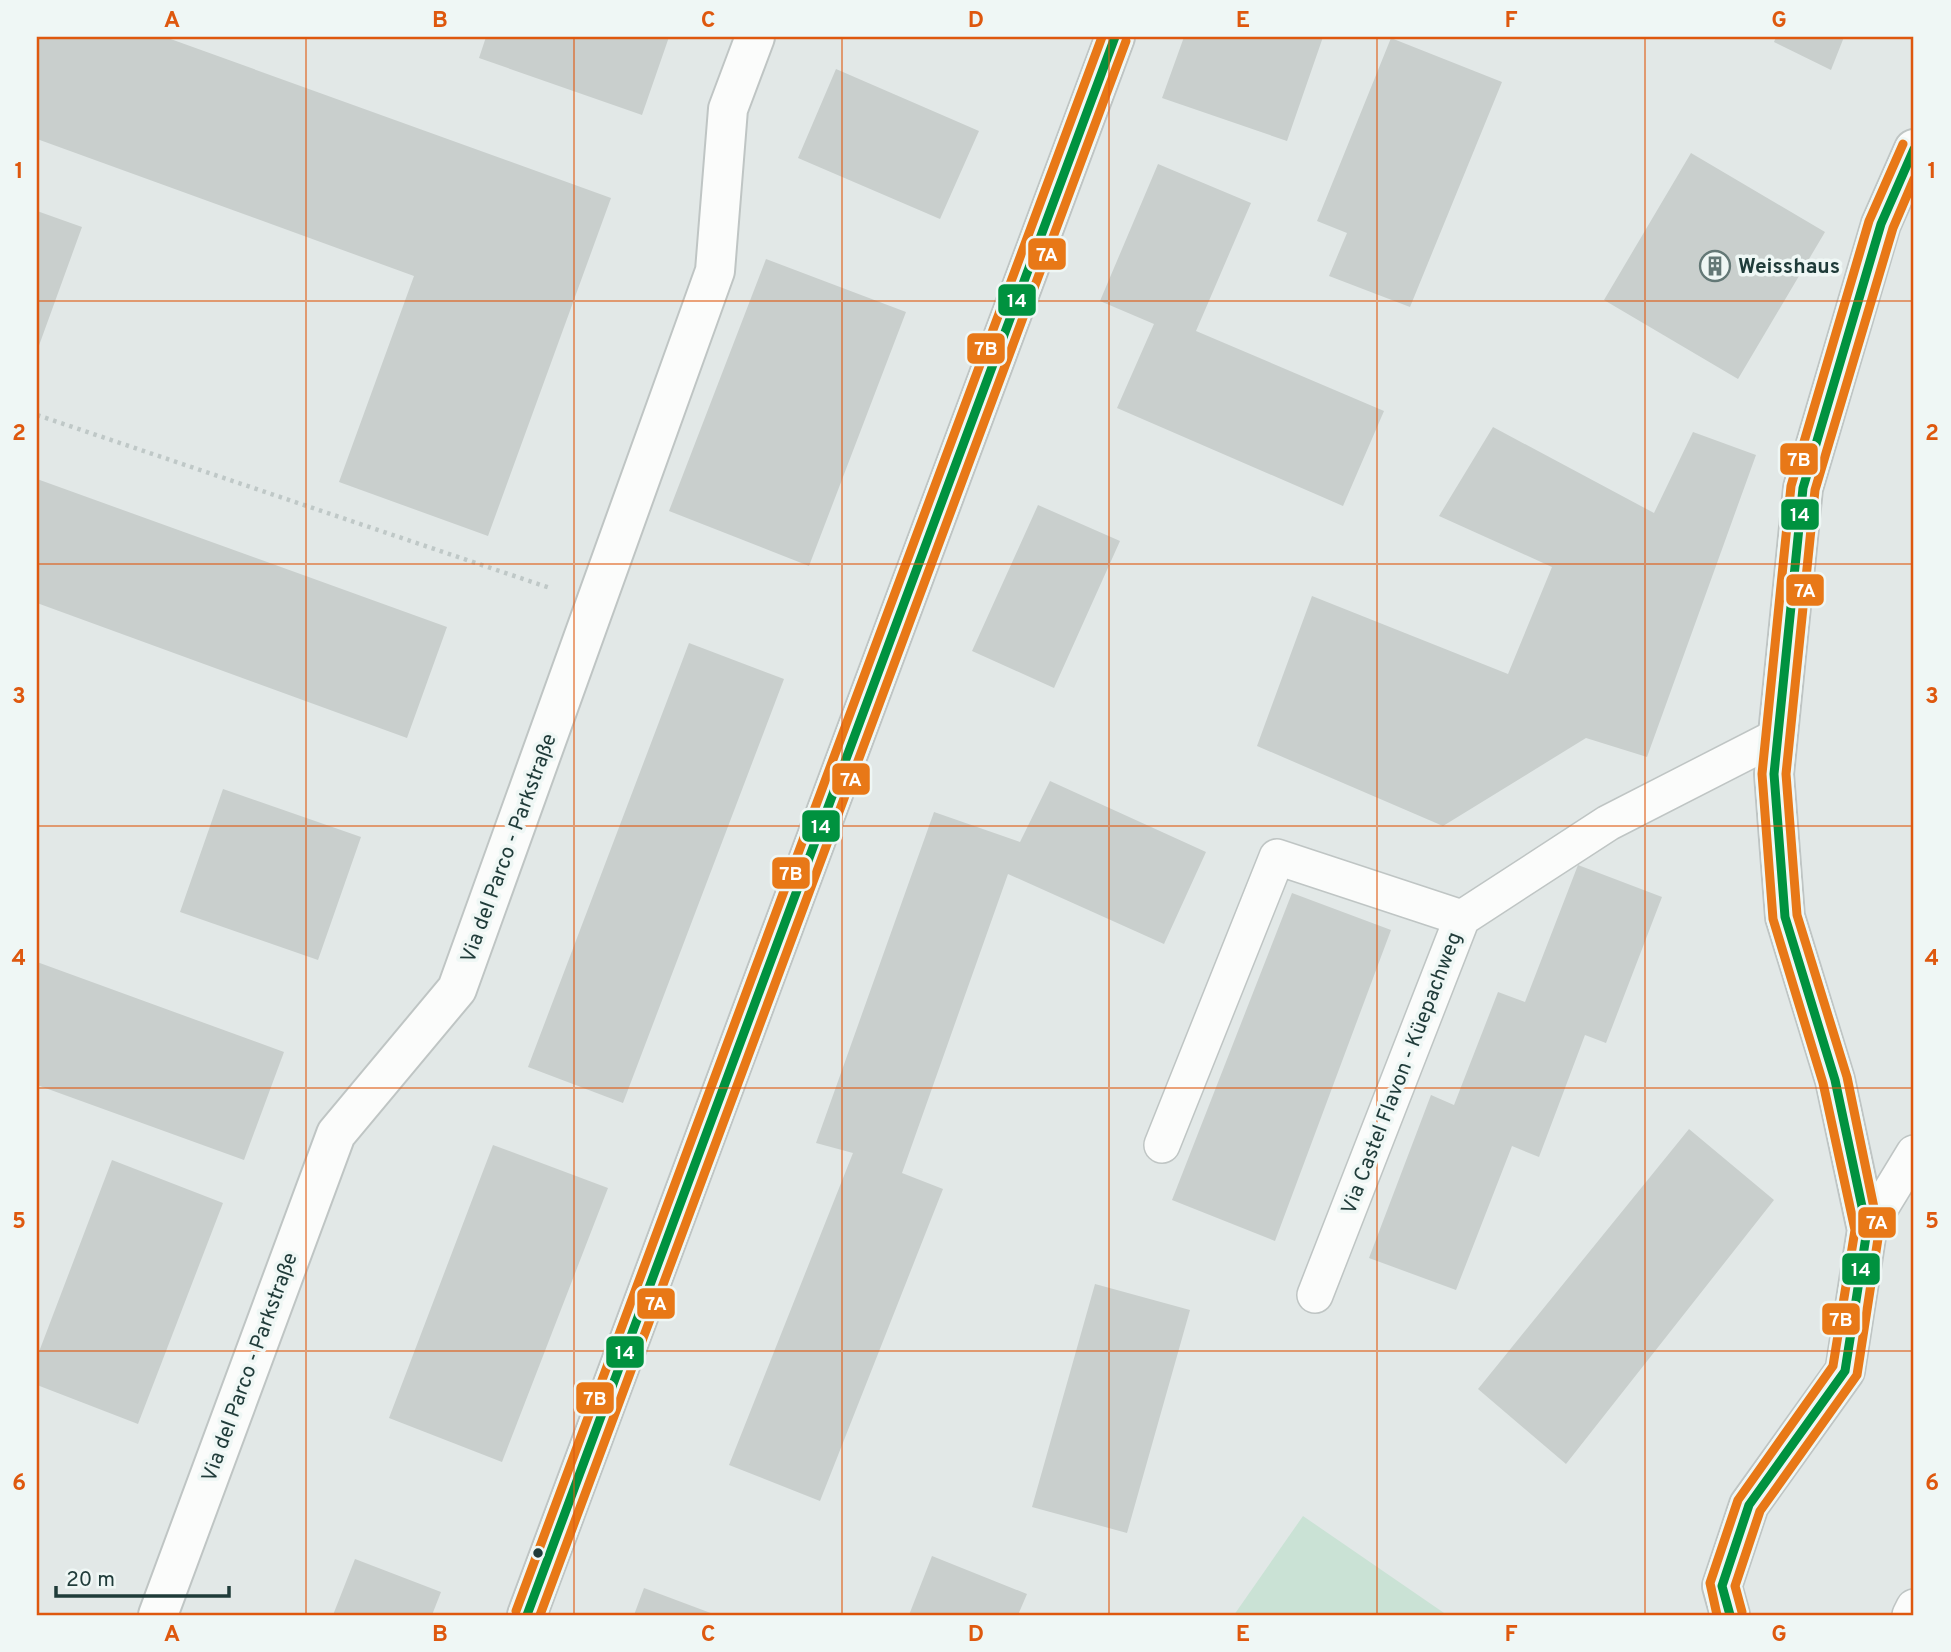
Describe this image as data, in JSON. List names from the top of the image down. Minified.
{"streets":{"street":["Via del Parco - Parkstraße"],"lane":["Via Castel Flavon - Küepachweg"]},"places":{"building":["Weisshaus"]},"lines":["transit line 14","transit line 7B","transit line 7A"],"scale_bar":"20 m","grid":{"columns":["A","B","C","D","E","F","G"],"rows":["1","2","3","4","5","6"]}}
